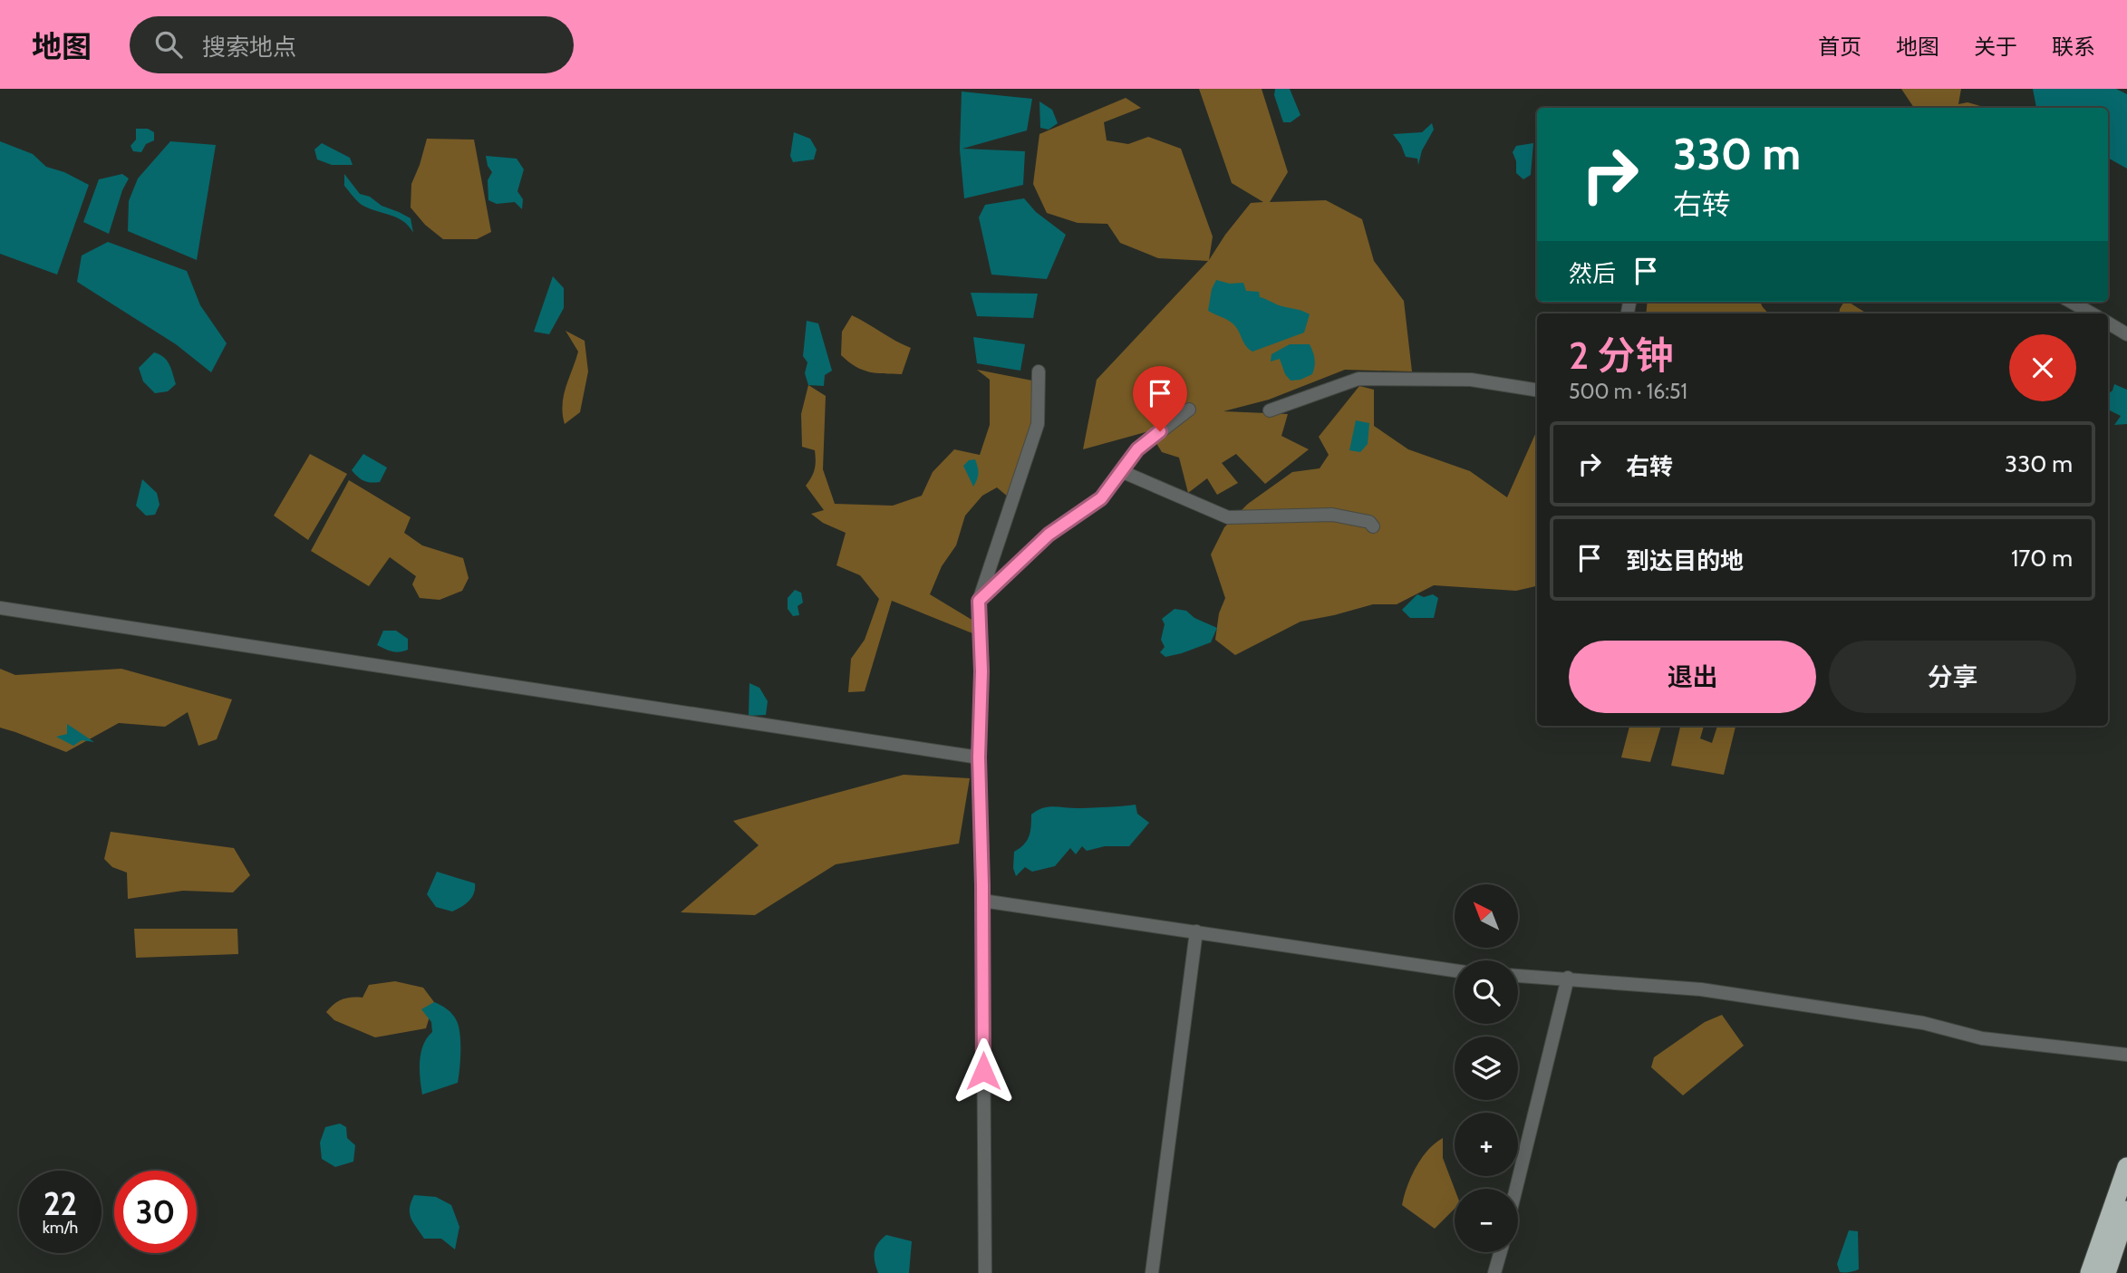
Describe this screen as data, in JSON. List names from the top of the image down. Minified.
{"north":"top left","page":{"header":"地图","search":"搜索地点","nav":["首页","地图","关于","联系"],"turn":["330 m","右转"],"then":"然后","heading":["2 分钟","500 m · 16:51"],"list":[{"name":"右转","value":"330 m"},{"name":"到达目的地","value":"170 m"}],"buttons":["退出","分享"],"map_buttons":["+","−"],"speed":"22 km/h","limit":"30"}}
